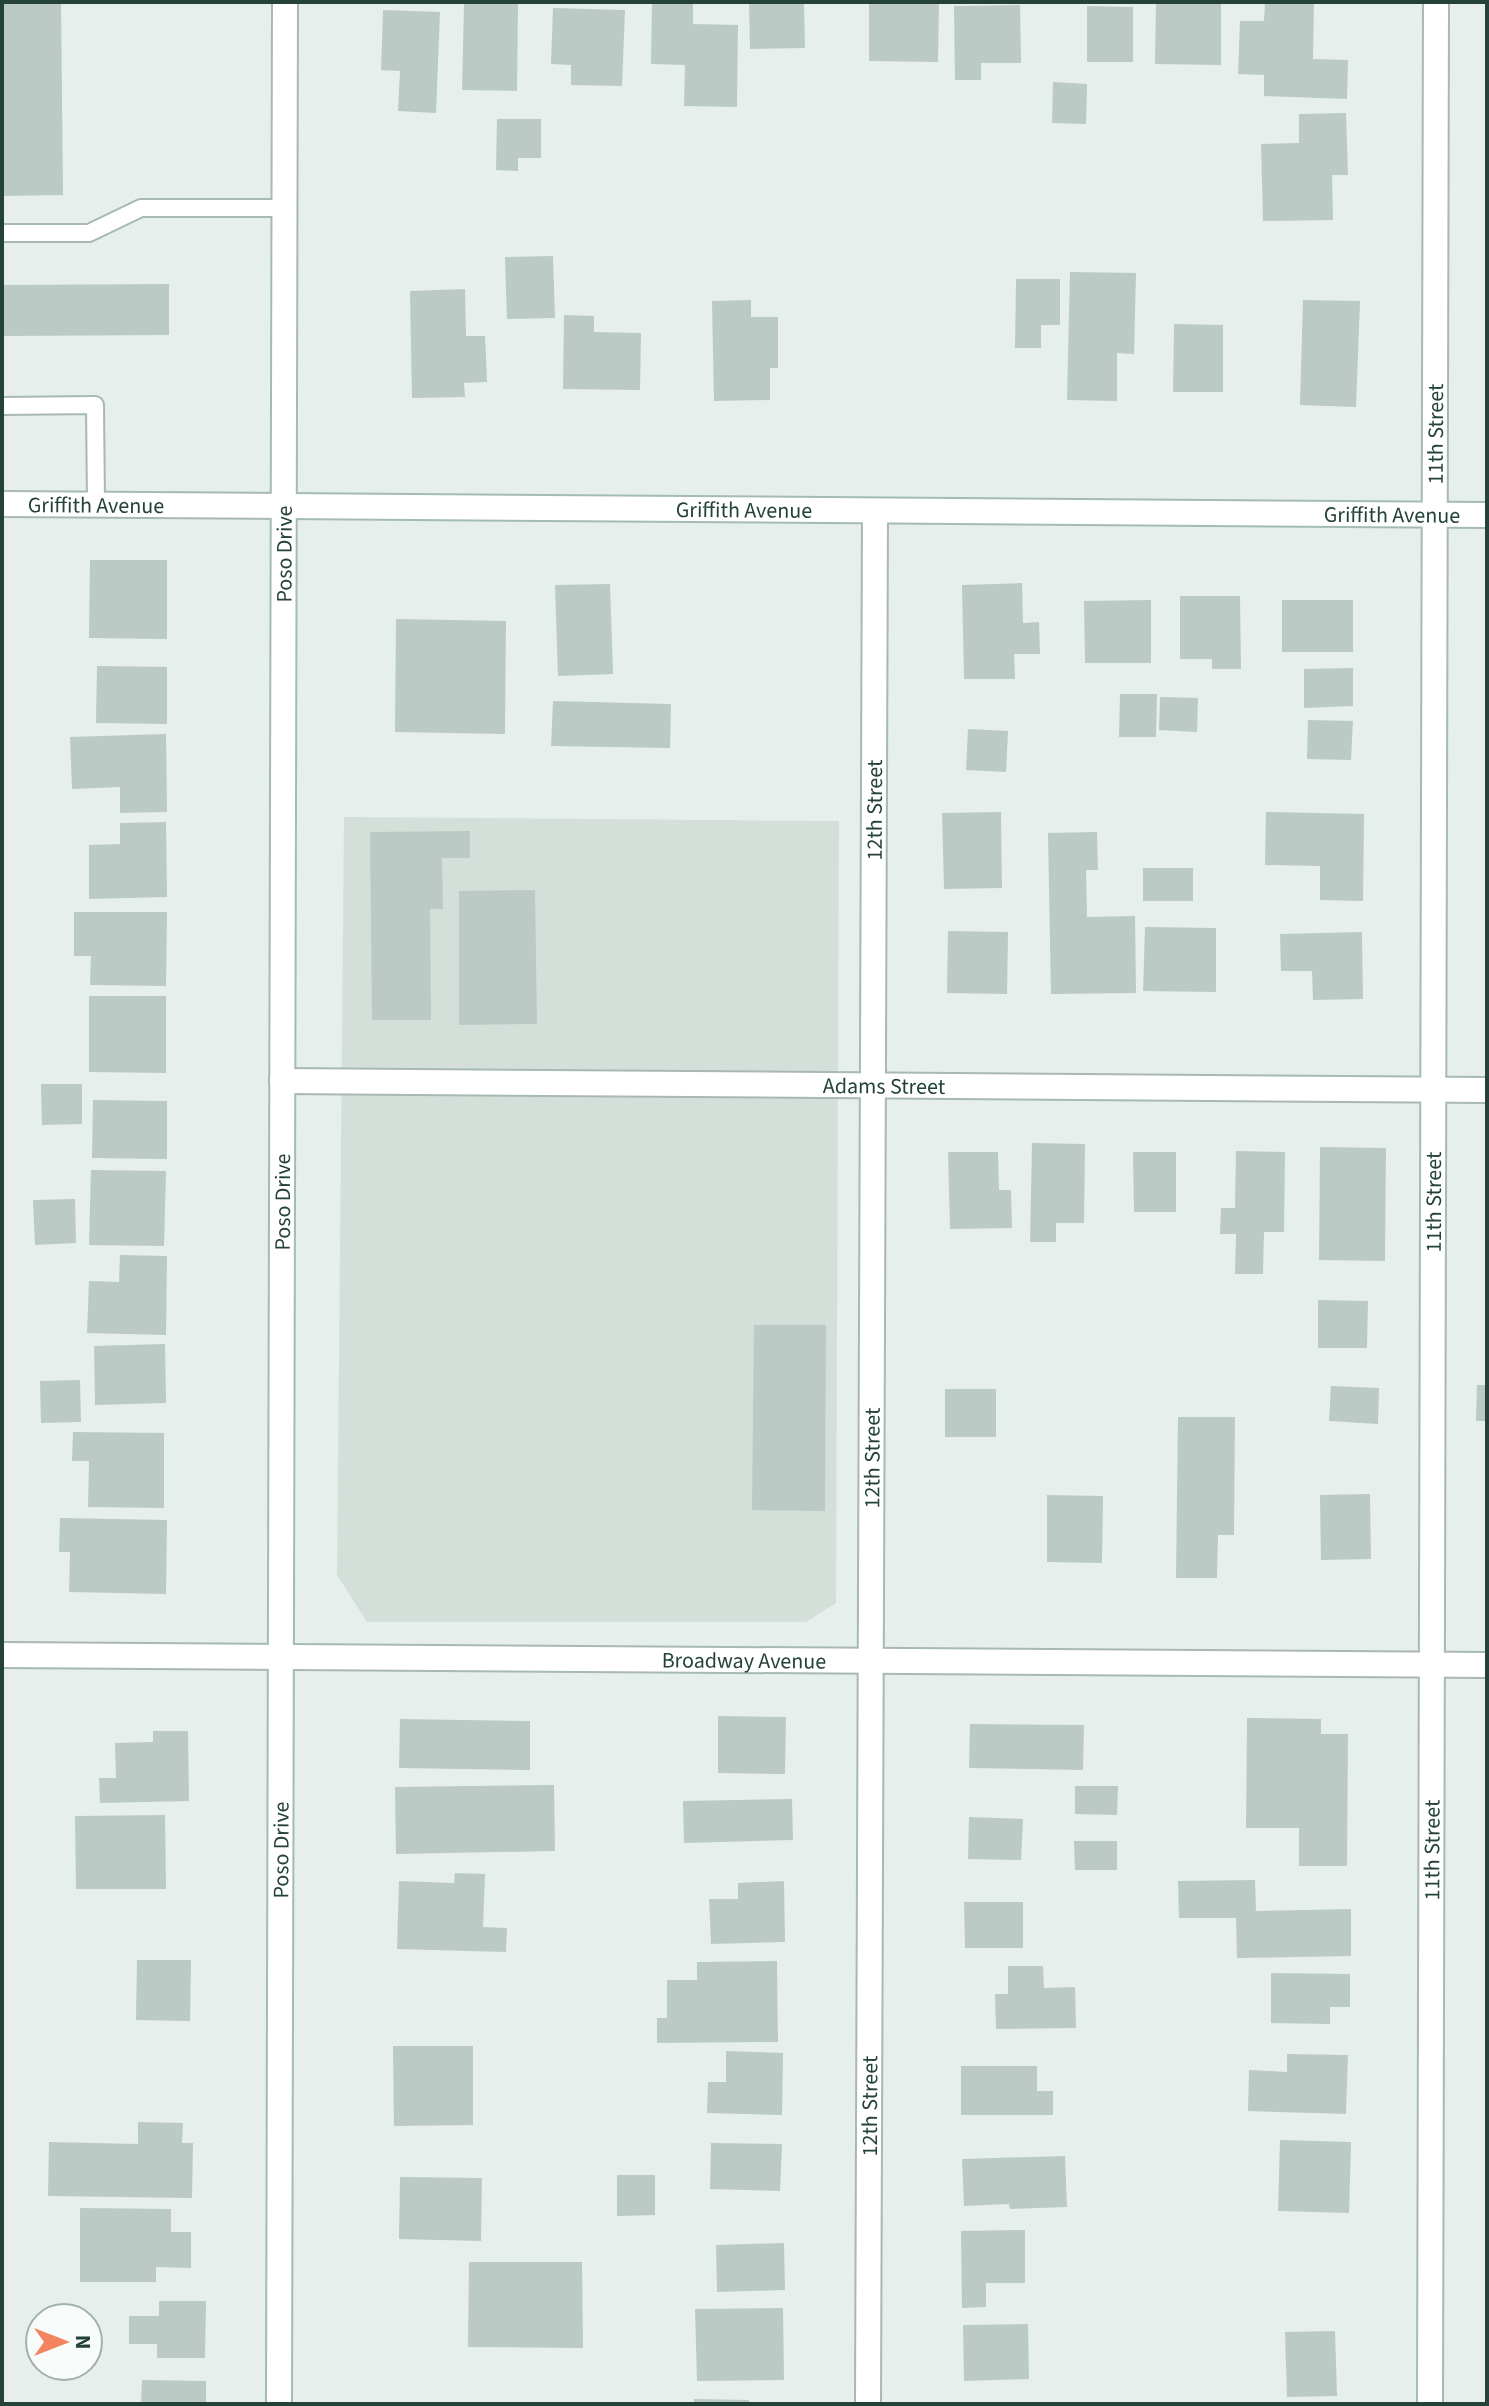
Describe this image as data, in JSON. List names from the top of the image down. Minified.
{"streets":{"street":["11th Street","Griffith Avenue","Poso Drive","12th Street","Adams Street","Broadway Avenue"]},"crossings":[["11th Street","Griffith Avenue"],["11th Street","Adams Street"],["11th Street","Broadway Avenue"],["Griffith Avenue","Poso Drive"],["Griffith Avenue","12th Street"],["Poso Drive","Adams Street"],["Poso Drive","Broadway Avenue"],["12th Street","Adams Street"],["12th Street","Broadway Avenue"]],"north":"right"}
